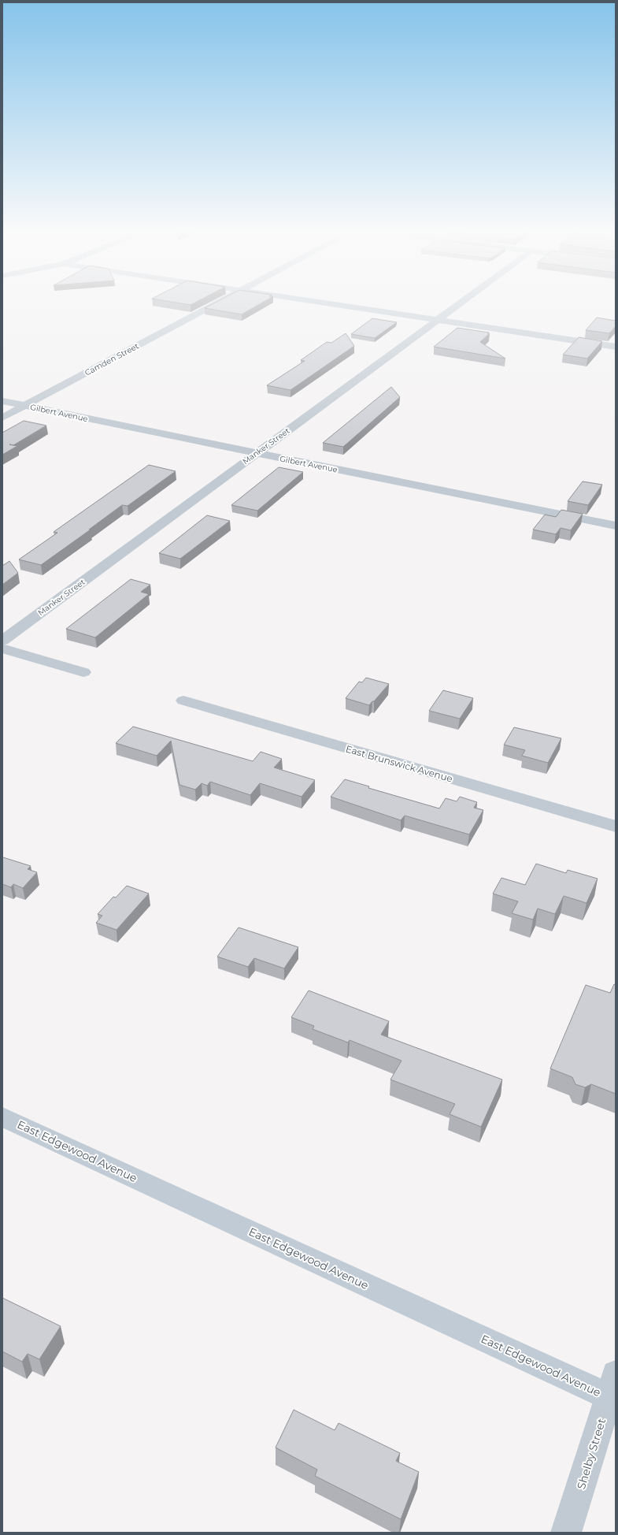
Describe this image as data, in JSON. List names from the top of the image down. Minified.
{"streets":{"main road":["East Edgewood Avenue"],"street":["Camden Street","Gilbert Avenue","Manker Street","East Brunswick Avenue","Shelby Street"]},"crossings":[["Camden Street","Gilbert Avenue"],["Gilbert Avenue","Manker Street"],["East Edgewood Avenue","Shelby Street"]]}
